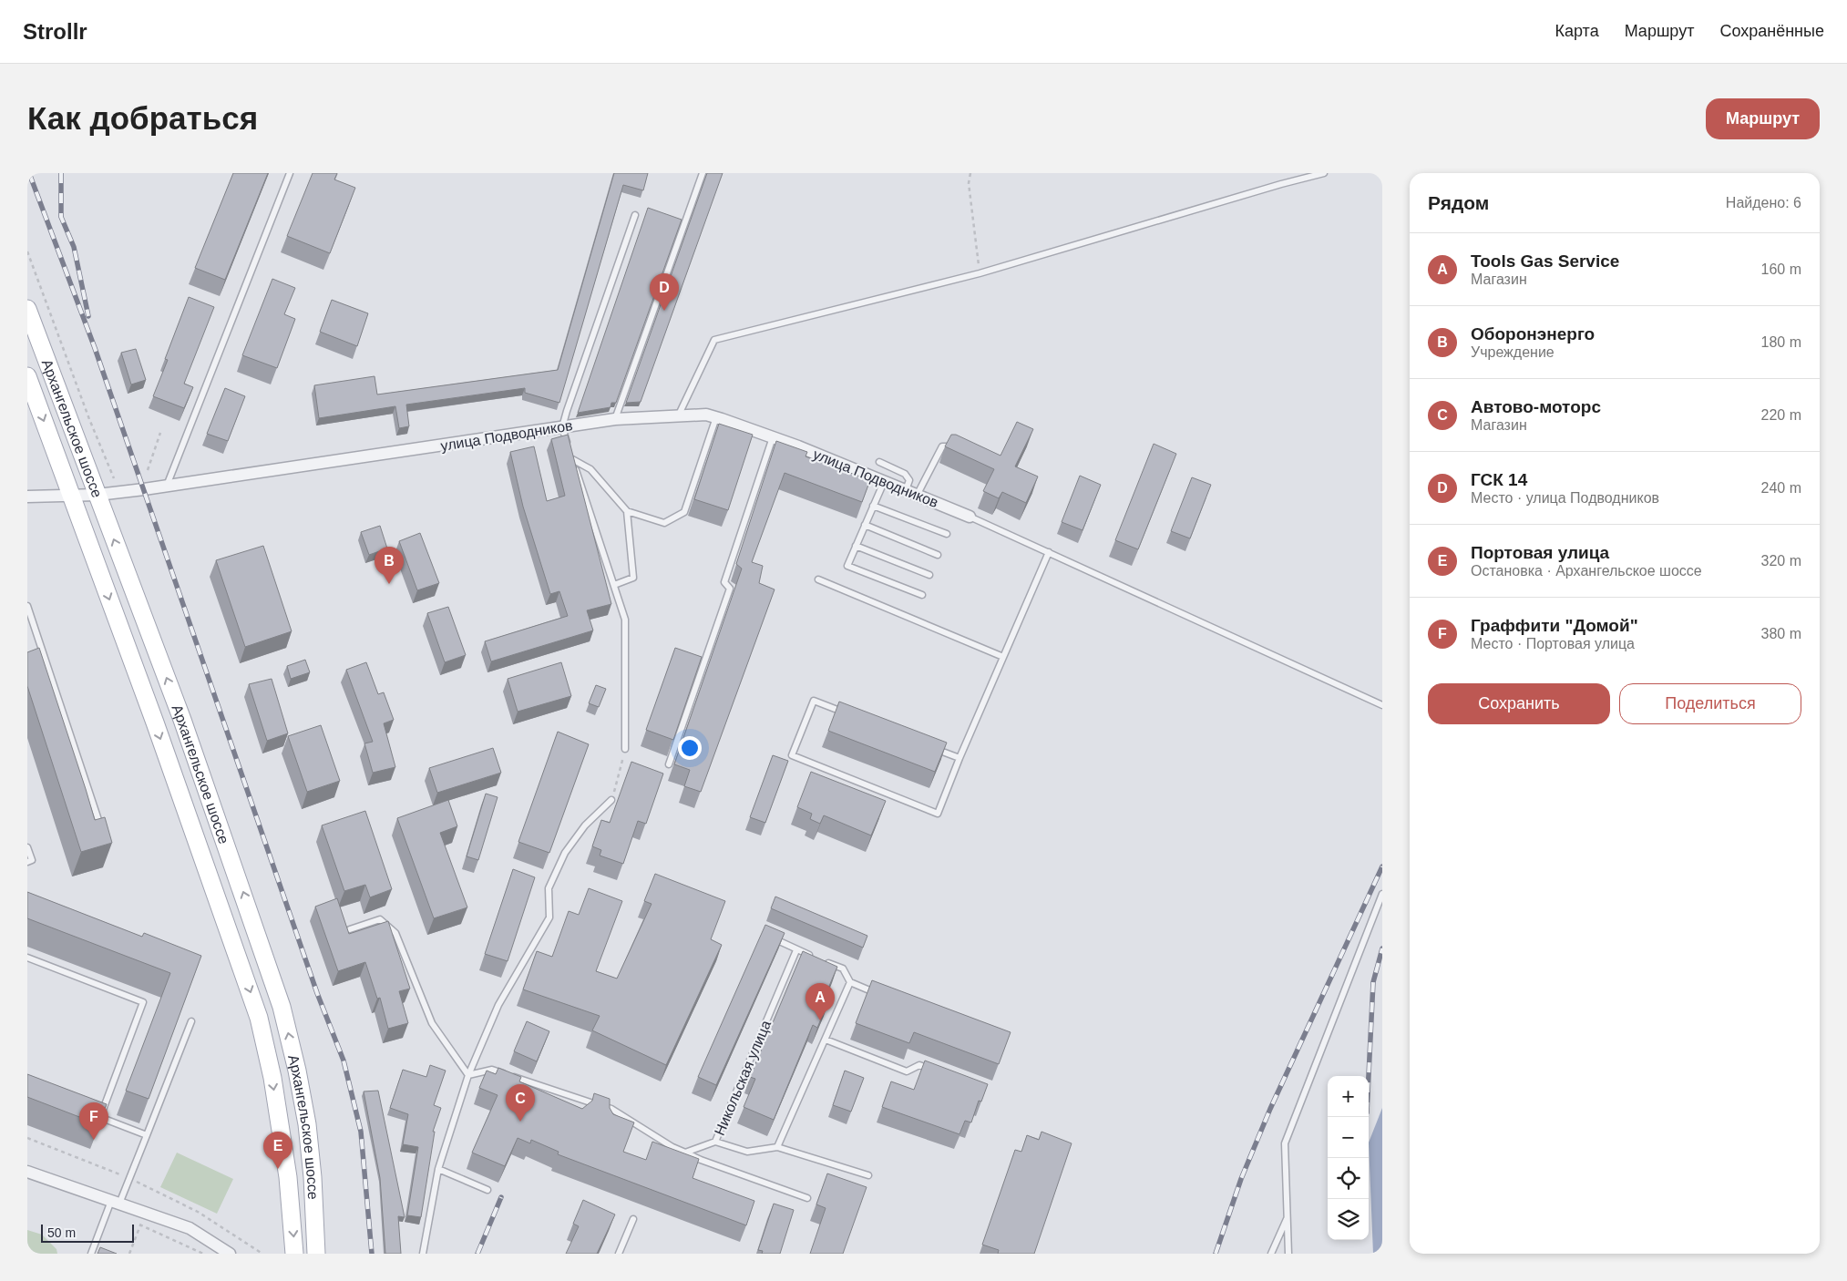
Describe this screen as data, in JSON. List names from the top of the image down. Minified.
{"streets":{"main road":["Архангельское шоссе"],"street":["улица Подводников"],"lane":["Никольская улица"]},"crossings":[["Архангельское шоссе","улица Подводников"]],"scale_bar":"50 m","page":{"header":"Strollr","nav":["Карта","Маршрут","Сохранённые"],"buttons":["Маршрут",["Сохранить","Поделиться"]],"title":"Как добраться","heading":["Рядом","Найдено: 6"],"list":[{"mark":"A","name":"Tools Gas Service","note":"Магазин","value":"160 m"},{"mark":"B","name":"Оборонэнерго","note":"Учреждение","value":"180 m"},{"mark":"C","name":"Автово-моторс","note":"Магазин","value":"220 m"},{"mark":"D","name":"ГСК 14","note":"Место · улица Подводников","value":"240 m"},{"mark":"E","name":"Портовая улица","note":"Остановка · Архангельское шоссе","value":"320 m"},{"mark":"F","name":"Граффити \"Домой\"","note":"Место · Портовая улица","value":"380 m"}],"pins":["D","B","A","C","F","E"],"map_buttons":["+","−"],"scale":"50 m"}}
